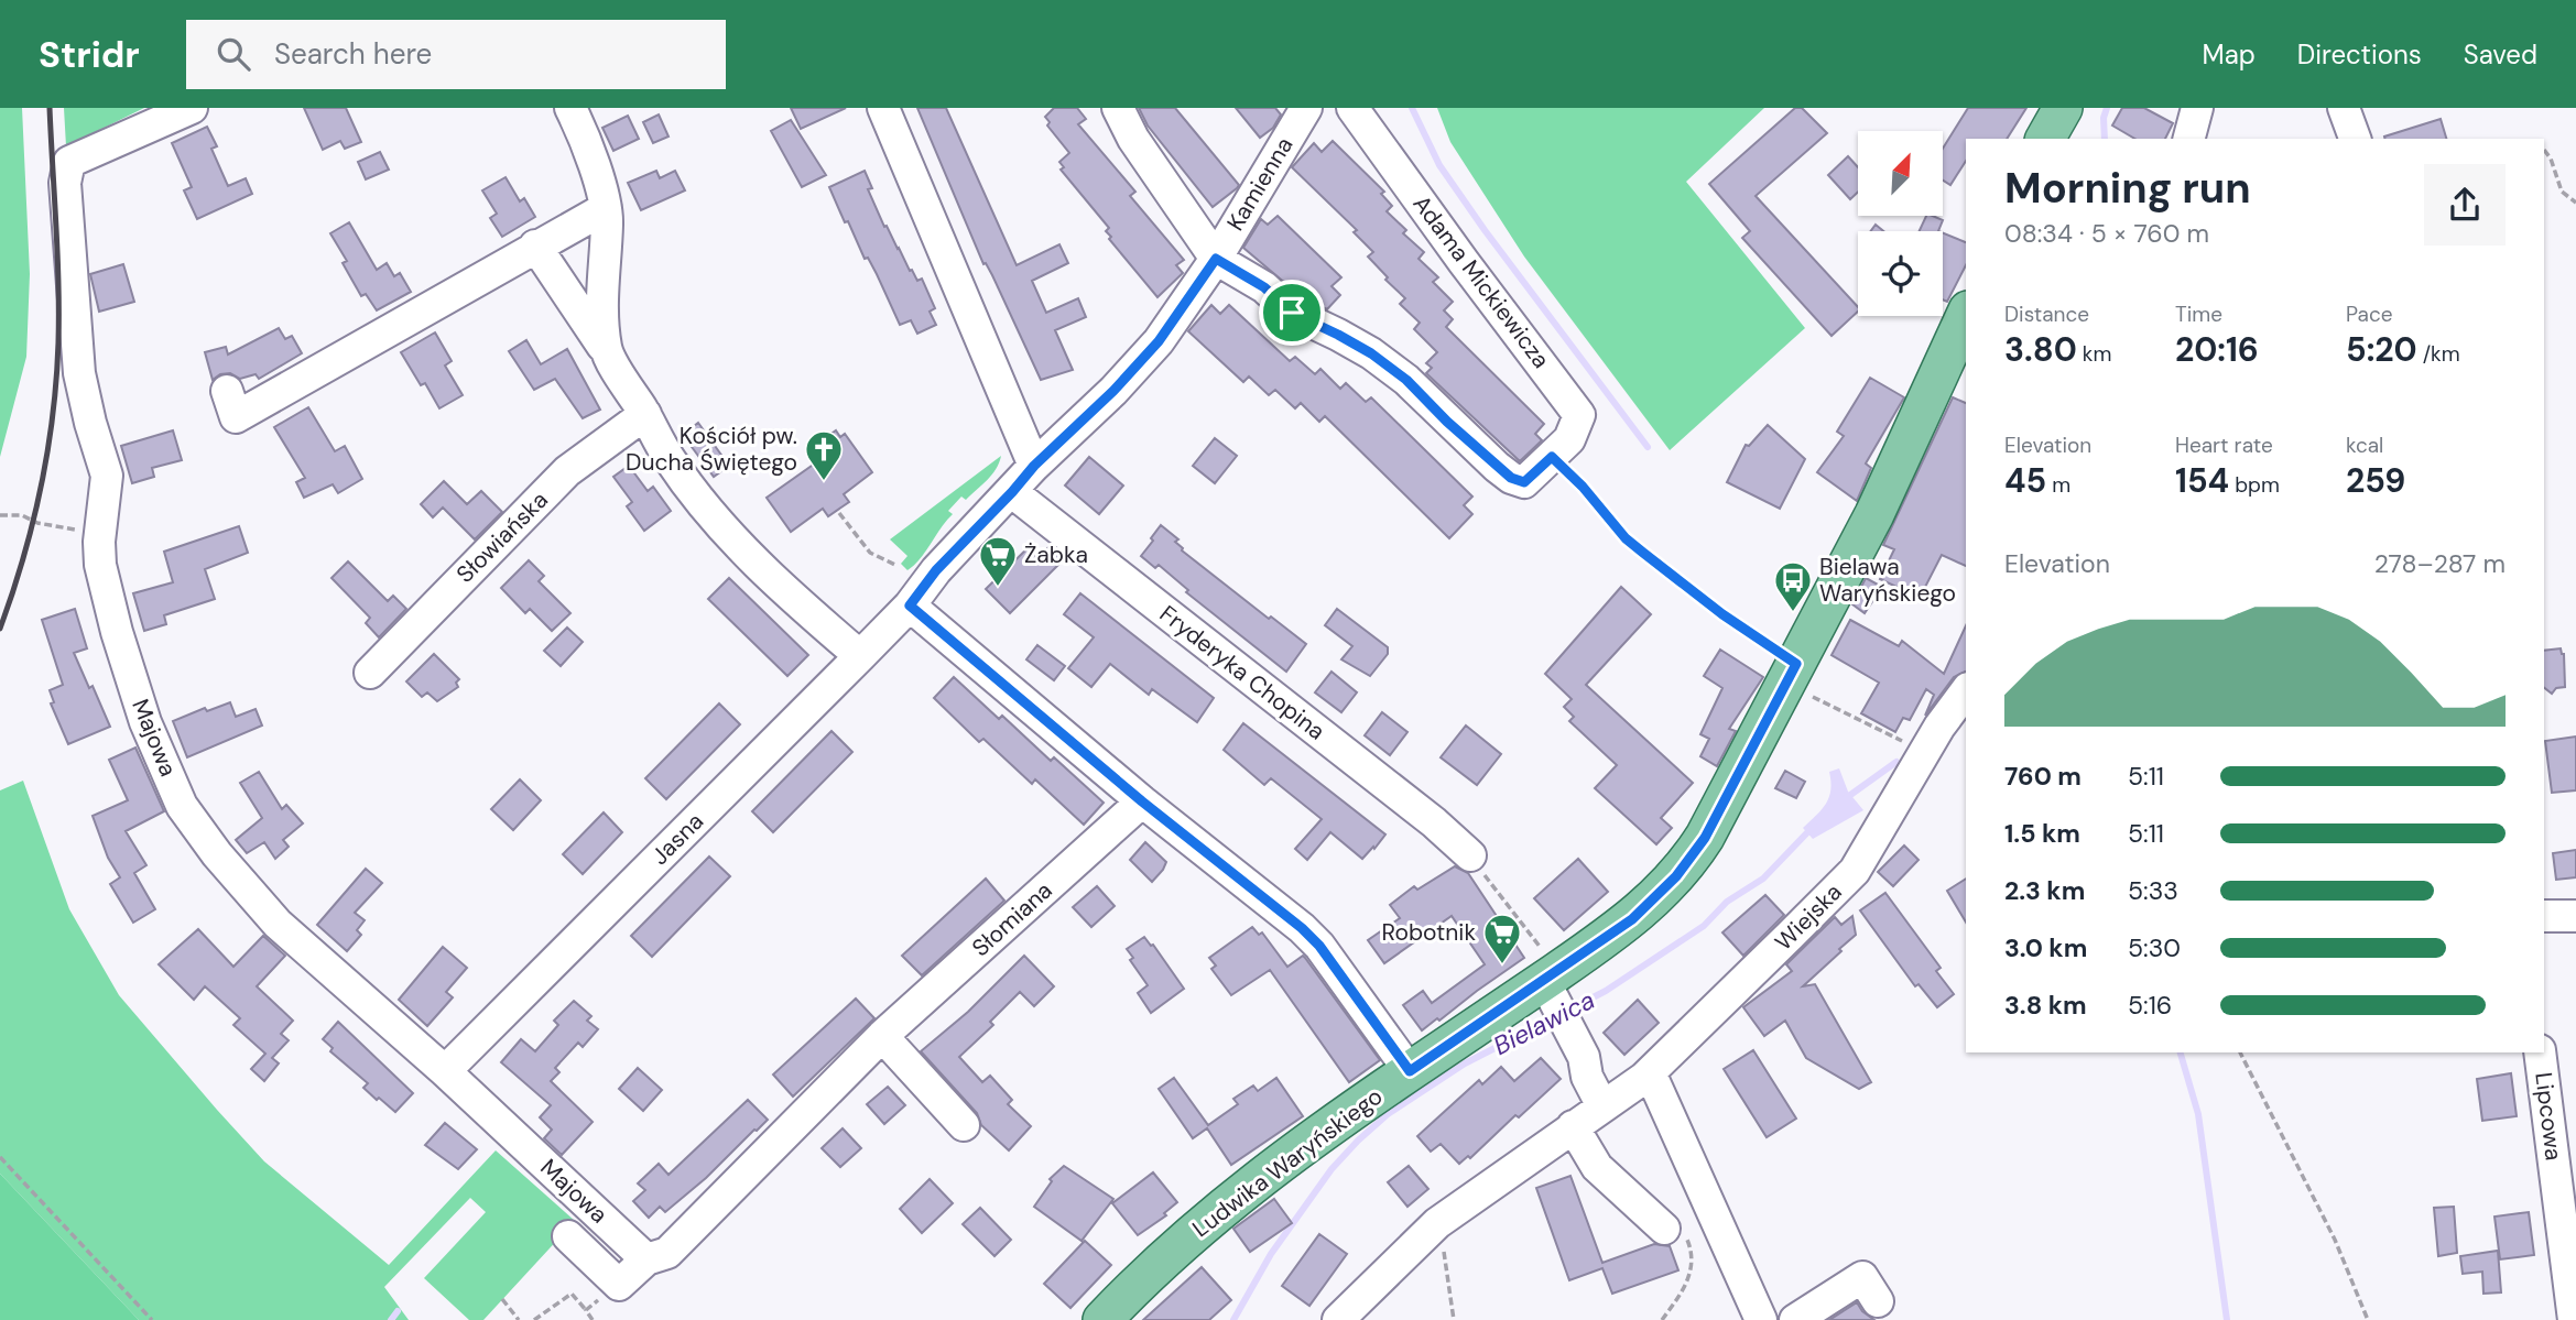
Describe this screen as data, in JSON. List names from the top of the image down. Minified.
{"streets":{"main road":["Ludwika Waryńskiego"],"street":["Kamienna","Adama Mickiewicza","Słowiańska","Fryderyka Chopina","Majowa","Jasna","Wiejska","Słomiana","Lipcowa"]},"crossings":[["Kamienna","Fryderyka Chopina"],["Kamienna","Jasna"],["Majowa","Jasna"],["Majowa","Słomiana"]],"water":["Bielawica"],"places":{"church":["Kościół pw. Ducha Świętego"],"supermarket":["Żabka","Robotnik"],"bus stop":["Bielawa Waryńskiego"]},"north":"top right","page":{"header":"Stridr","search":"Search here","nav":["Map","Directions","Saved"],"heading":["Morning run","08:34 · 5 × 760 m"],"stats":[["Distance","3.80 km"],["Time","20:16"],["Pace","5:20 /km"],["Elevation","45 m"],["Heart rate","154 bpm"],["kcal","259"]],"chart":["Elevation","278–287 m"],"list":[{"name":"760 m","note":"5:11"},{"name":"1.5 km","note":"5:11"},{"name":"2.3 km","note":"5:33"},{"name":"3.0 km","note":"5:30"},{"name":"3.8 km","note":"5:16"}]}}
